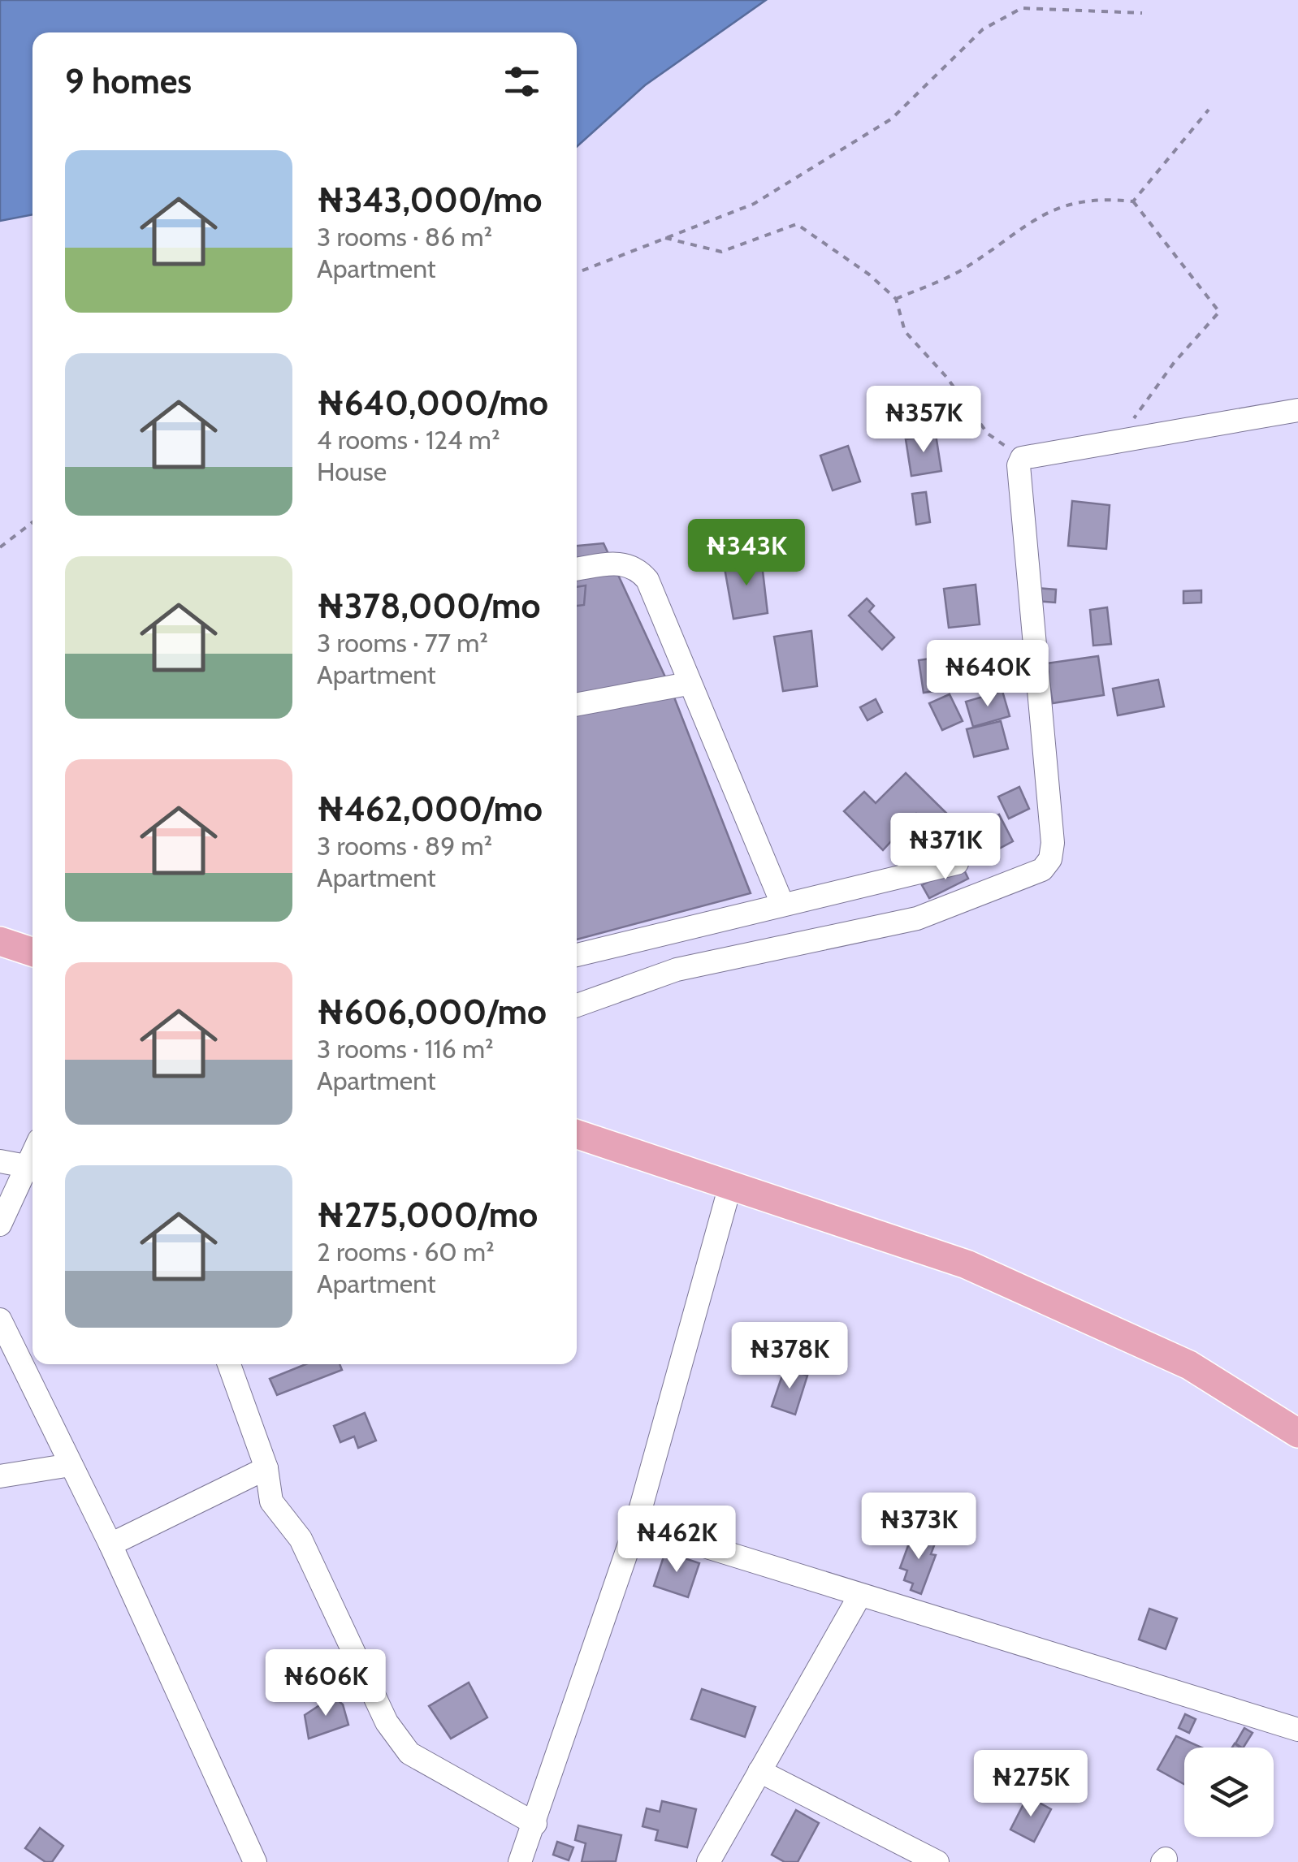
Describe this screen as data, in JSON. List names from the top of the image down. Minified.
{"page":{"heading":"9 homes","list":[{"name":"₦343,000/mo","note":"3 rooms · 86 m² · Apartment"},{"name":"₦640,000/mo","note":"4 rooms · 124 m² · House"},{"name":"₦378,000/mo","note":"3 rooms · 77 m² · Apartment"},{"name":"₦462,000/mo","note":"3 rooms · 89 m² · Apartment"},{"name":"₦606,000/mo","note":"3 rooms · 116 m² · Apartment"},{"name":"₦275,000/mo","note":"2 rooms · 60 m² · Apartment"}],"price":["₦357K","₦343K","₦640K","₦371K","₦378K","₦373K","₦462K","₦606K","₦275K"]}}
